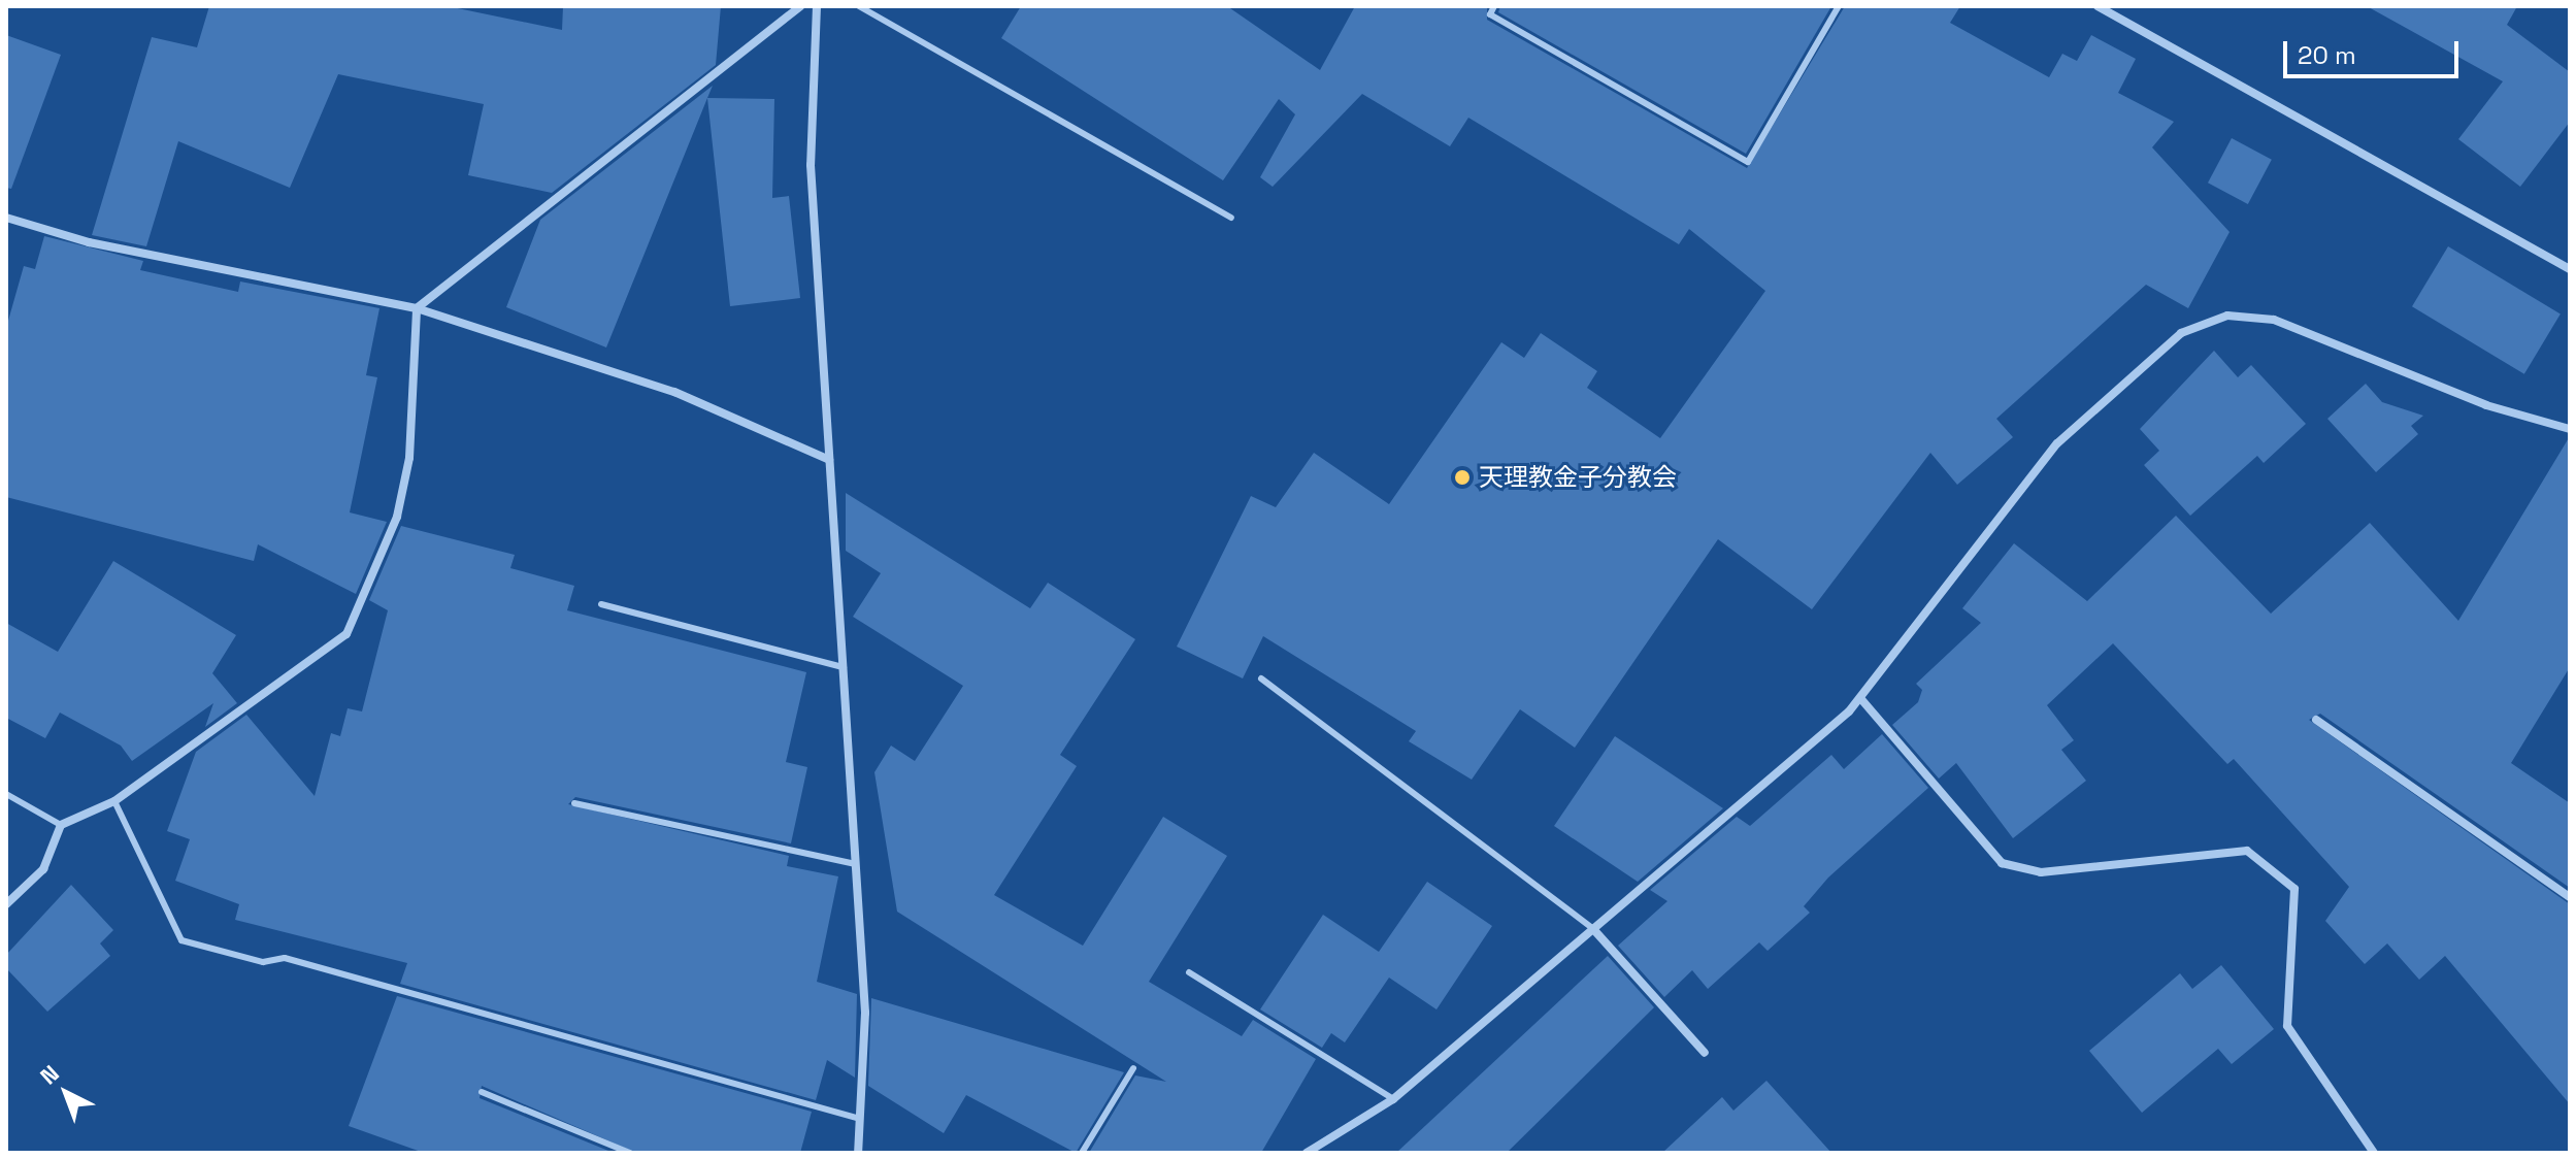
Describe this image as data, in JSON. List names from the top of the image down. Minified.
{"places":["天理教金子分教会"],"scale_bar":"20 m","north":"top left"}
